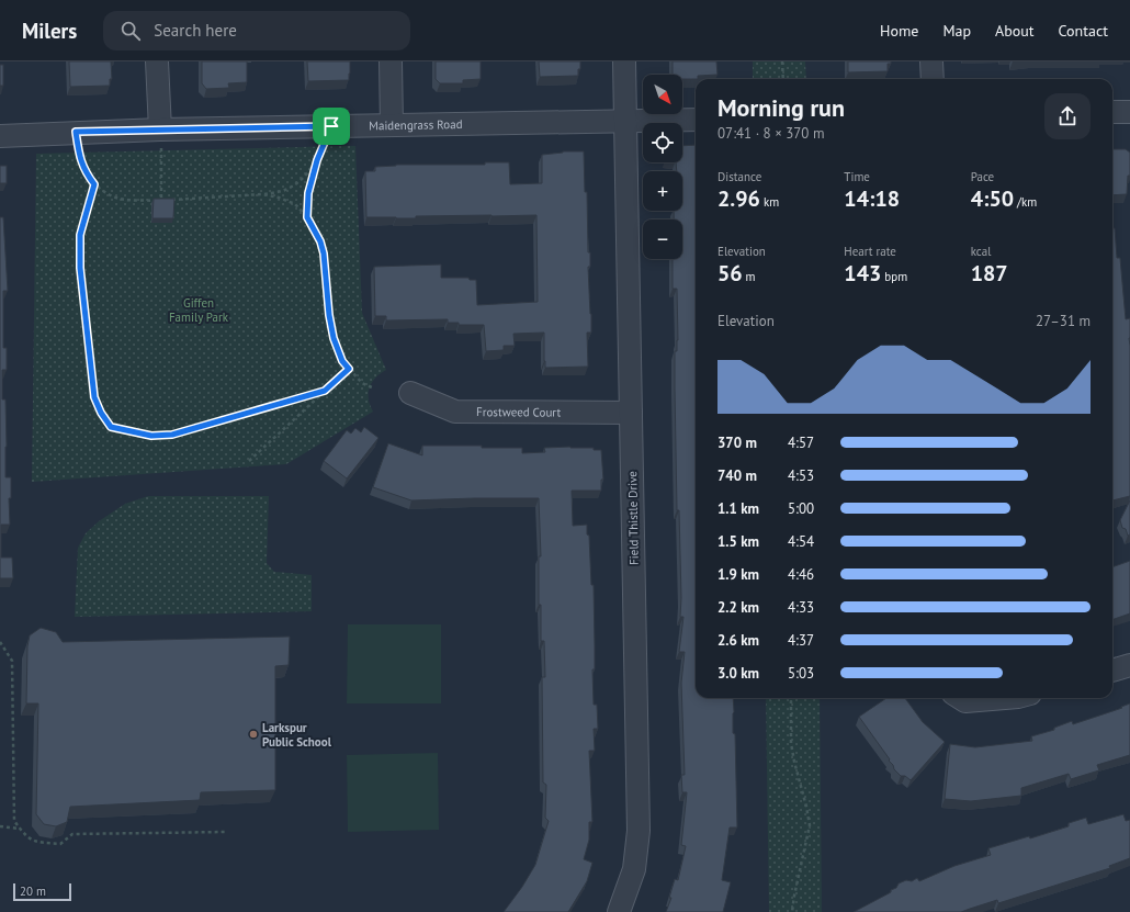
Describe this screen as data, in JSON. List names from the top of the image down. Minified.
{"streets":{"street":["Maidengrass Road","Frostweed Court","Field Thistle Drive"]},"crossings":[["Maidengrass Road","Field Thistle Drive"],["Frostweed Court","Field Thistle Drive"]],"parks":["Giffen Family Park"],"places":["Larkspur Public School"],"scale_bar":"20 m","north":"bottom right","page":{"header":"Milers","search":"Search here","nav":["Home","Map","About","Contact"],"map_buttons":["+","−"],"heading":["Morning run","07:41 · 8 × 370 m"],"stats":[["Distance","2.96 km"],["Time","14:18"],["Pace","4:50 /km"],["Elevation","56 m"],["Heart rate","143 bpm"],["kcal","187"]],"chart":["Elevation","27–31 m"],"list":[{"name":"370 m","note":"4:57"},{"name":"740 m","note":"4:53"},{"name":"1.1 km","note":"5:00"},{"name":"1.5 km","note":"4:54"},{"name":"1.9 km","note":"4:46"},{"name":"2.2 km","note":"4:33"},{"name":"2.6 km","note":"4:37"},{"name":"3.0 km","note":"5:03"}],"scale":"20 m"}}
